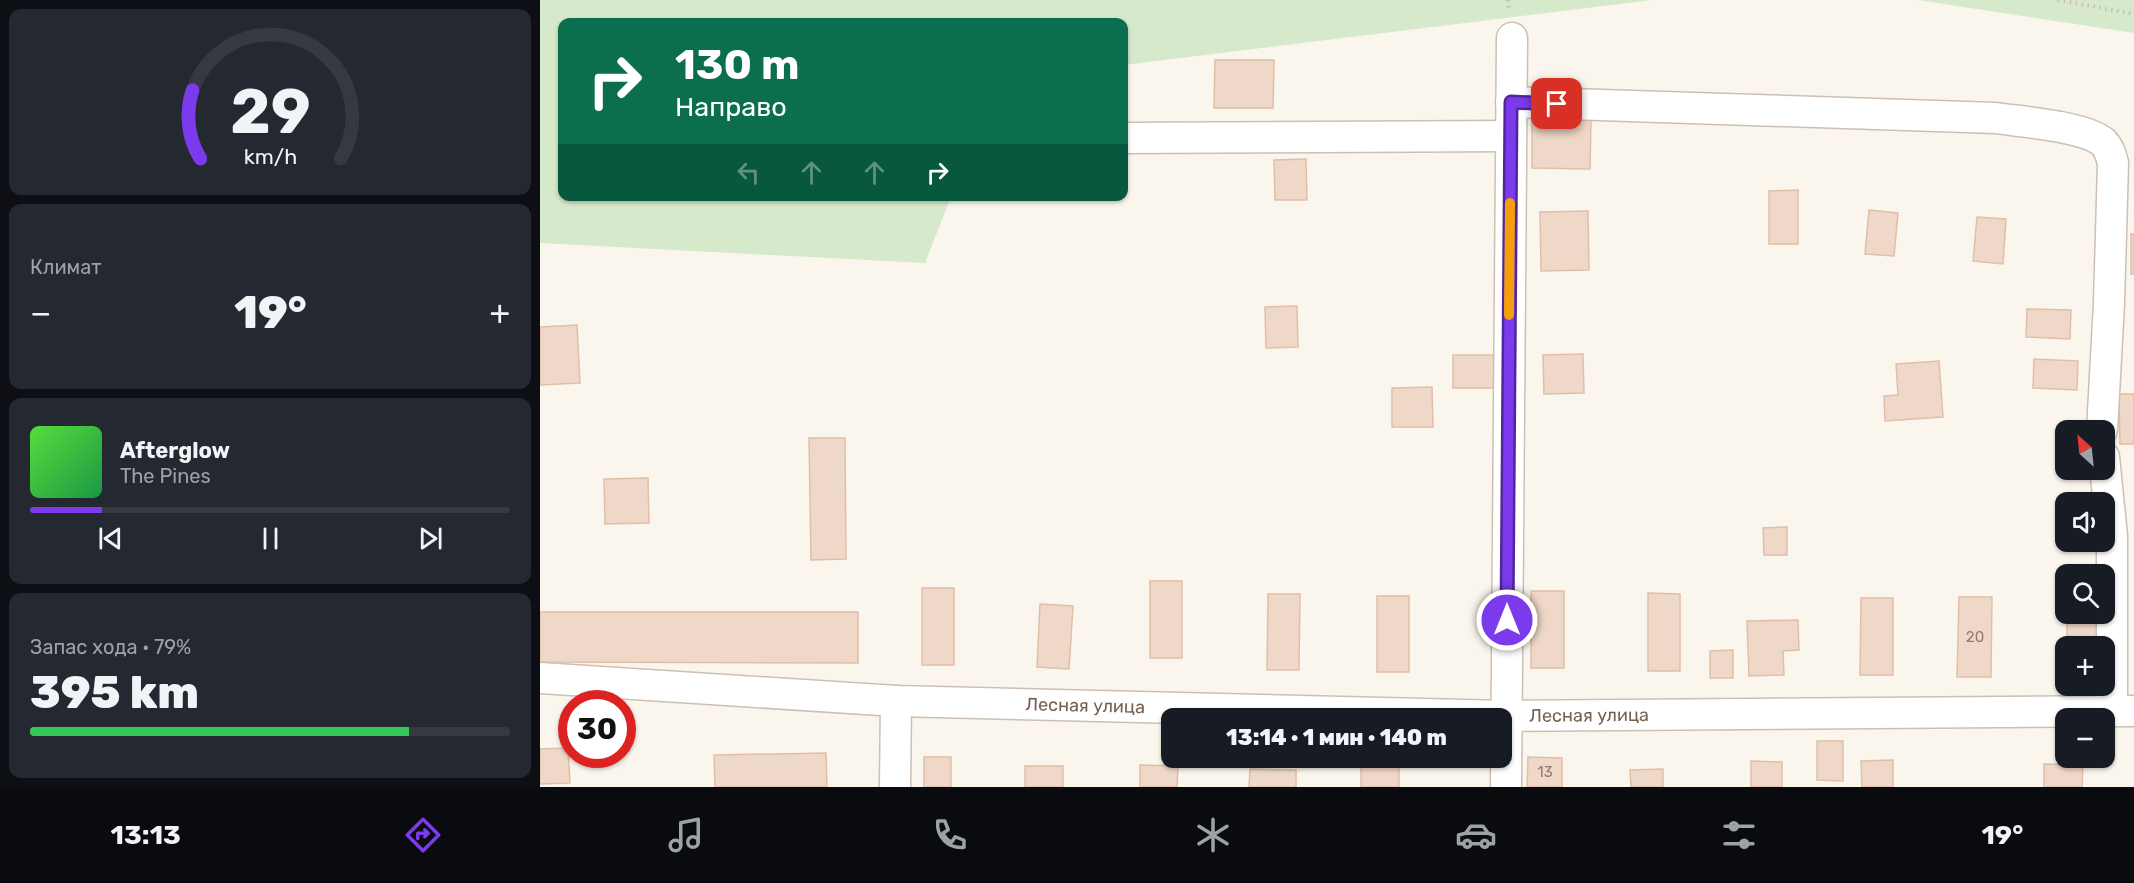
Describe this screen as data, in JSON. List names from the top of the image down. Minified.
{"streets":{"street":["Лесная улица"]},"house_numbers":["20","13"],"north":"top left","page":{"turn":["130 m","Направо"],"tile":["Климат",["Запас хода · 79%","395 km"]],"heat":["−","19°","+"],"map_buttons":["+","−"],"song":["Afterglow","The Pines"],"limit":"30","trip":"13:14 · 1 мин · 140 m","tabs":["13:13","19°"],"gauge":["29","km/h"]}}
